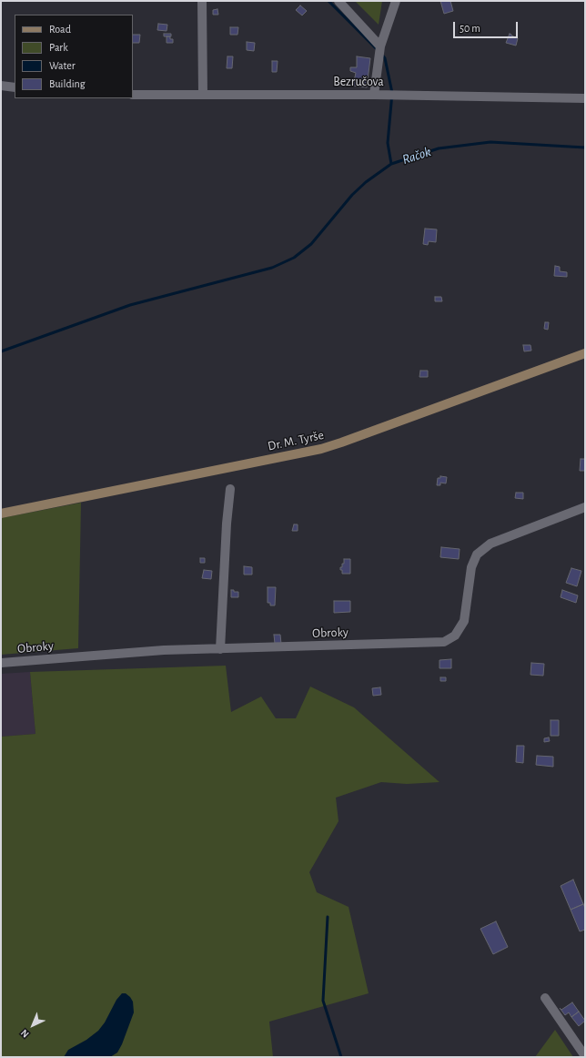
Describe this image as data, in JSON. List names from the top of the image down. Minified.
{"streets":{"street":["Bezručova","Dr. M. Tyrše","Obroky"]},"water":["Račok"],"legend":["Road","Park","Water","Building"],"scale_bar":"50 m","north":"bottom left"}
